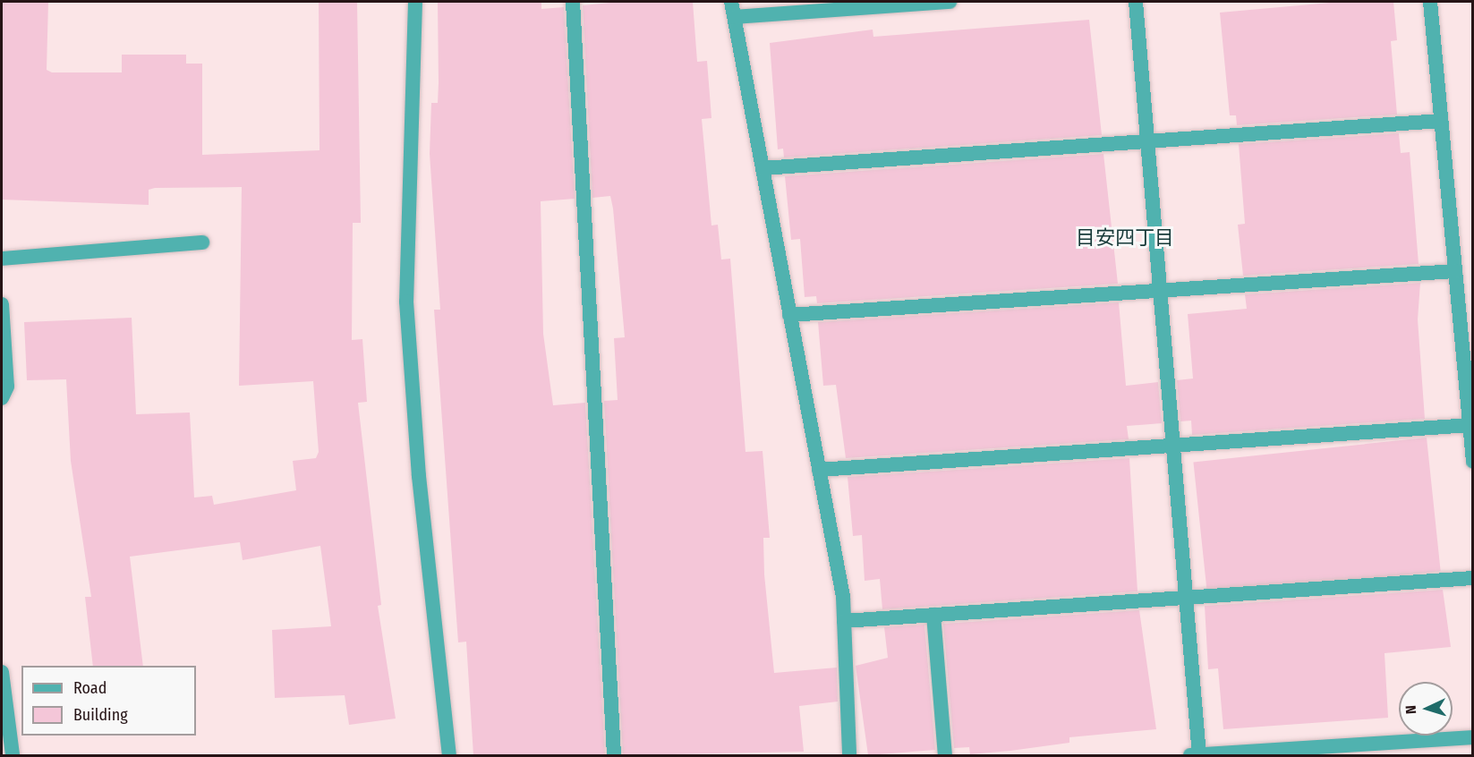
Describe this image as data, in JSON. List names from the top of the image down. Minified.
{"districts":["目安四丁目"],"legend":["Road","Building"],"north":"left"}
